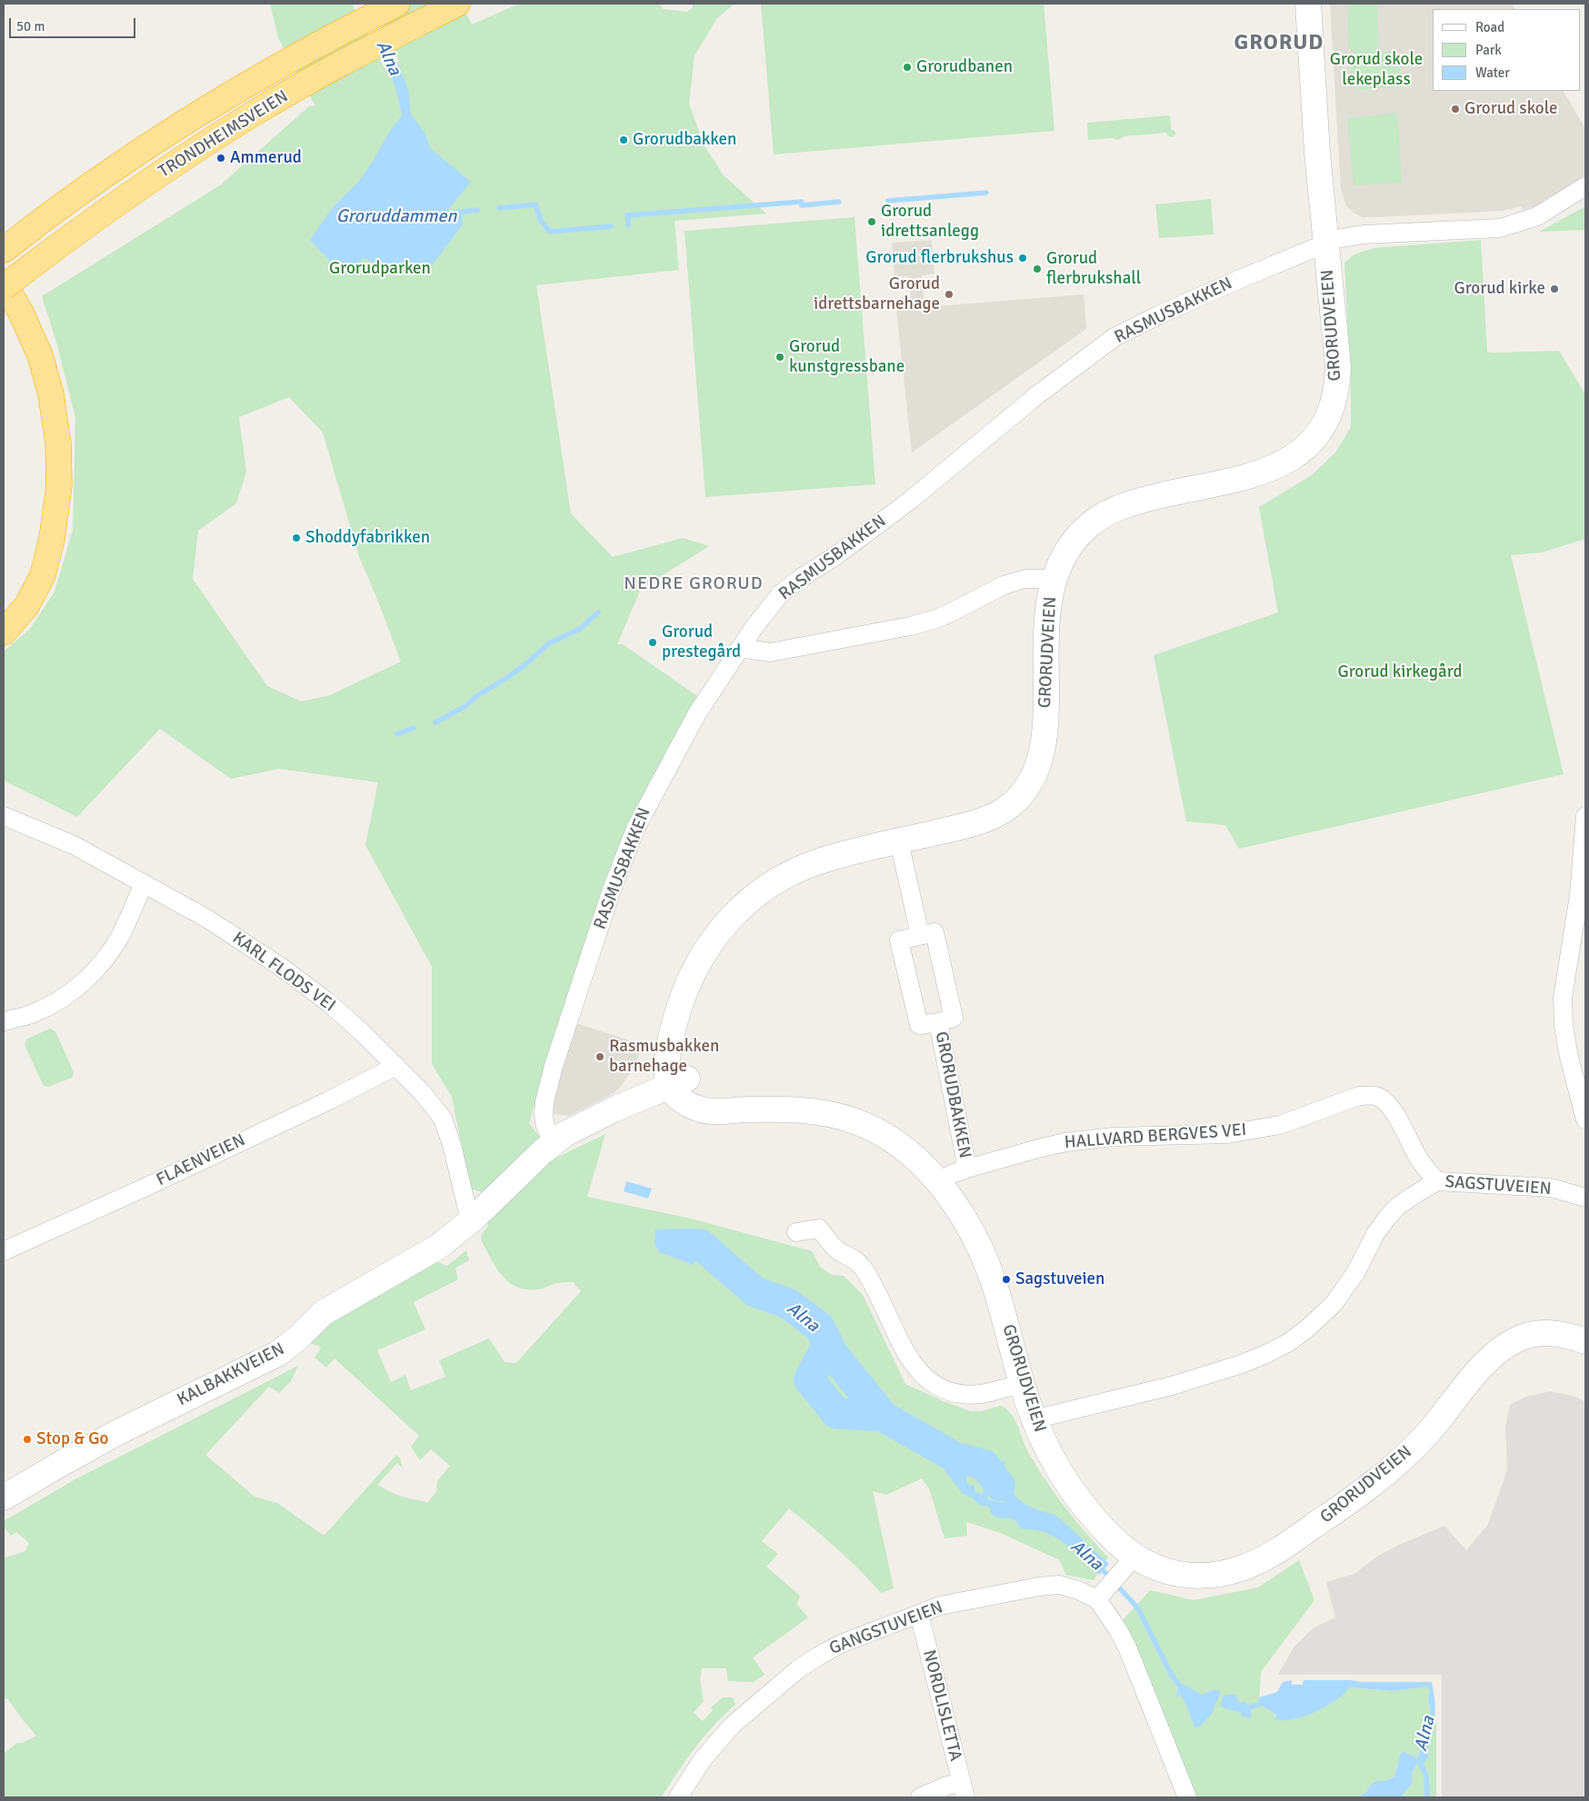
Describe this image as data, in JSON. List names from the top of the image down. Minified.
{"streets":{"highway":["TRONDHEIMSVEIEN"],"street":["RASMUSBAKKEN","GRORUDVEIEN","KARL FLODS VEI","GRORUDBAKKEN","HALLVARD BERGVES VEI","FLAENVEIEN","SAGSTUVEIEN","KALBAKKVEIEN","GANGSTUVEIEN","NORDLISLETTA"]},"crossings":[["RASMUSBAKKEN","GRORUDVEIEN"],["RASMUSBAKKEN","KALBAKKVEIEN"],["GRORUDVEIEN","HALLVARD BERGVES VEI"],["GRORUDVEIEN","SAGSTUVEIEN"],["KARL FLODS VEI","FLAENVEIEN"],["KARL FLODS VEI","KALBAKKVEIEN"],["GRORUDBAKKEN","HALLVARD BERGVES VEI"],["HALLVARD BERGVES VEI","SAGSTUVEIEN"],["GANGSTUVEIEN","NORDLISLETTA"]],"districts":["GRORUD","NEDRE GRORUD"],"water":["Alna","Groruddammen"],"parks":["Grorud skole lekeplass","Grorudparken","Grorud kirkegård"],"places":["Grorudbanen","Grorud skole","Grorudbakken","Ammerud","Grorud idrettsanlegg","Grorud flerbrukshus","Grorud flerbrukshall","Grorud kirke","Grorud idrettsbarnehage","Grorud kunstgressbane","Shoddyfabrikken","Grorud prestegård","Rasmusbakken barnehage","Sagstuveien","Stop & Go"],"legend":["Road","Park","Water"],"scale_bar":"50 m"}
